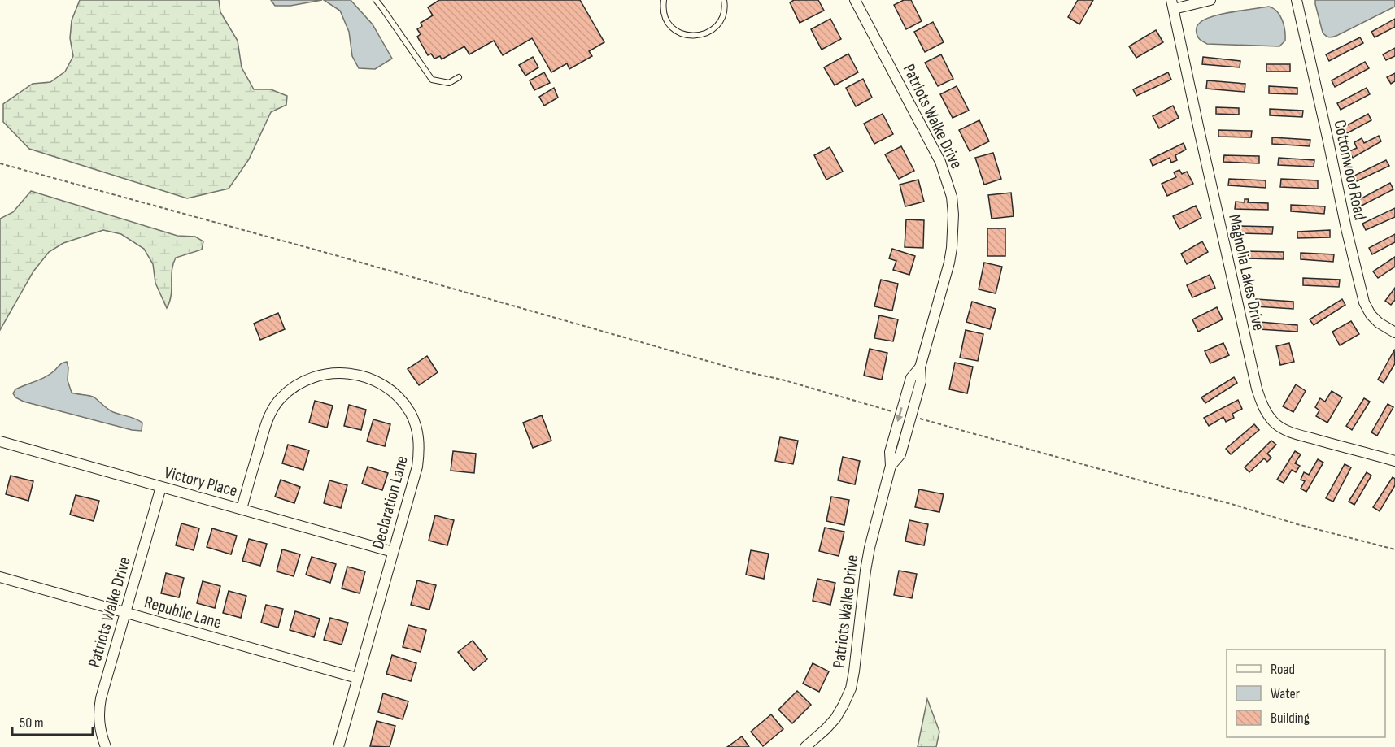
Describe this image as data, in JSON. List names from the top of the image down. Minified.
{"streets":{"street":["Patriots Walke Drive","Cottonwood Road","Magnolia Lakes Drive","Victory Place","Declaration Lane","Republic Lane"]},"crossings":[["Patriots Walke Drive","Victory Place"],["Patriots Walke Drive","Republic Lane"],["Victory Place","Declaration Lane"],["Declaration Lane","Republic Lane"]],"legend":["Road","Water","Building"],"scale_bar":"50 m"}
